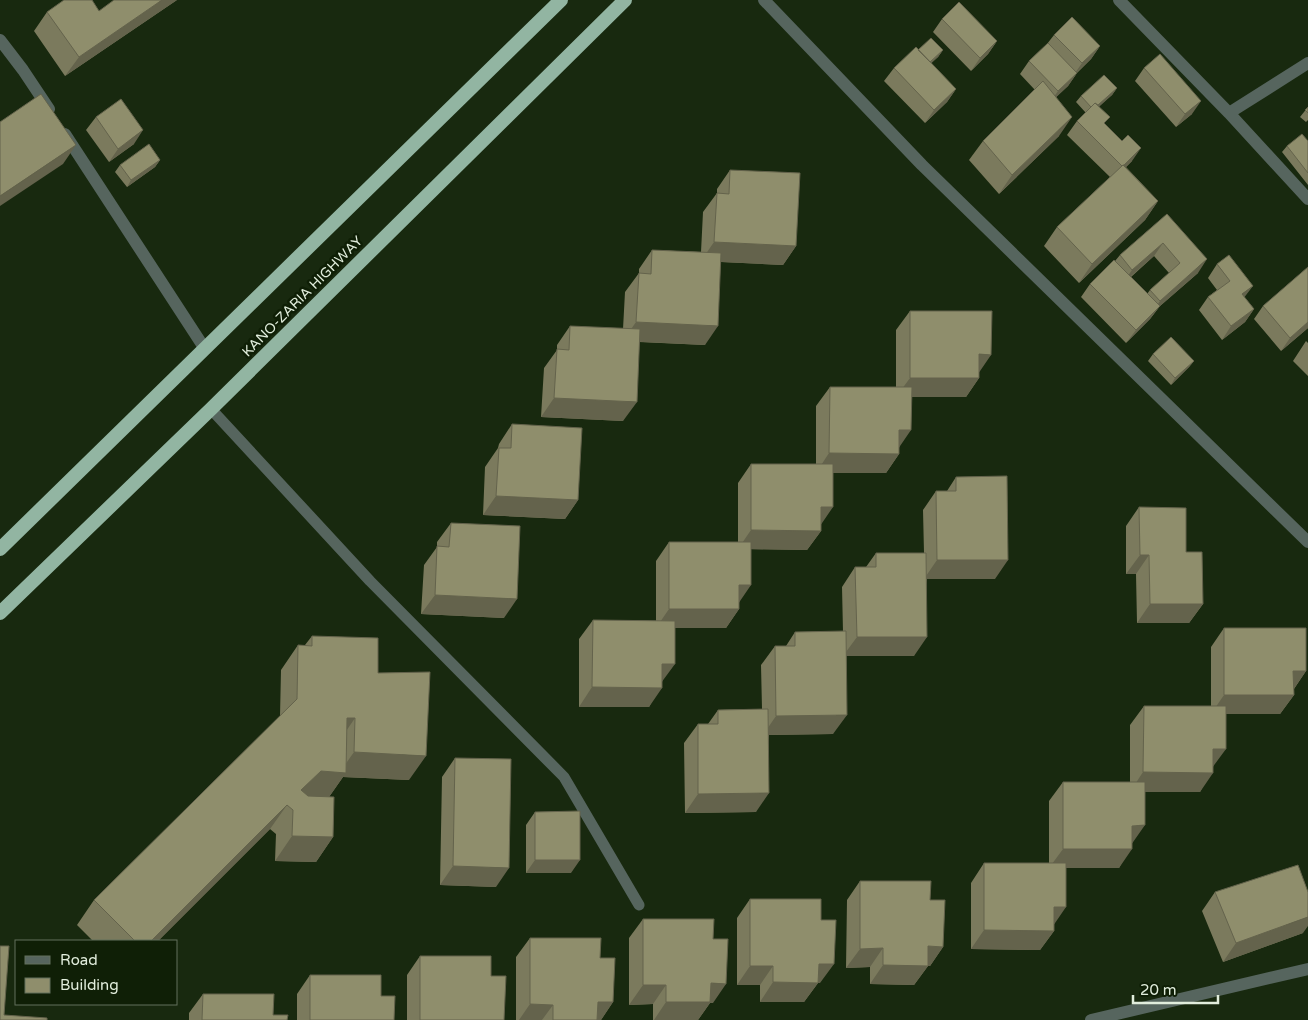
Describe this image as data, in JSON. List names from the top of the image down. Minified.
{"streets":{"highway":["KANO-ZARIA HIGHWAY"]},"legend":["Road","Building"],"scale_bar":"20 m"}
